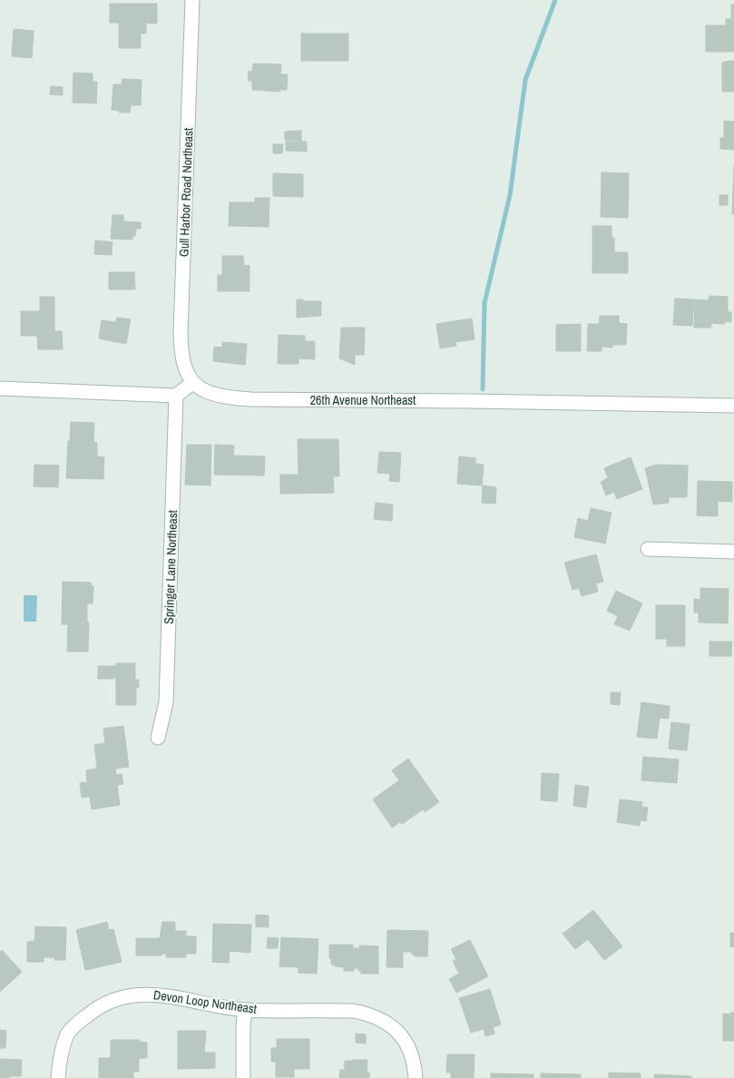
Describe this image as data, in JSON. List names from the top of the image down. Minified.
{"streets":{"street":["Gull Harbor Road Northeast","26th Avenue Northeast","Springer Lane Northeast","Devon Loop Northeast"]},"crossings":[["Gull Harbor Road Northeast","26th Avenue Northeast"]]}
